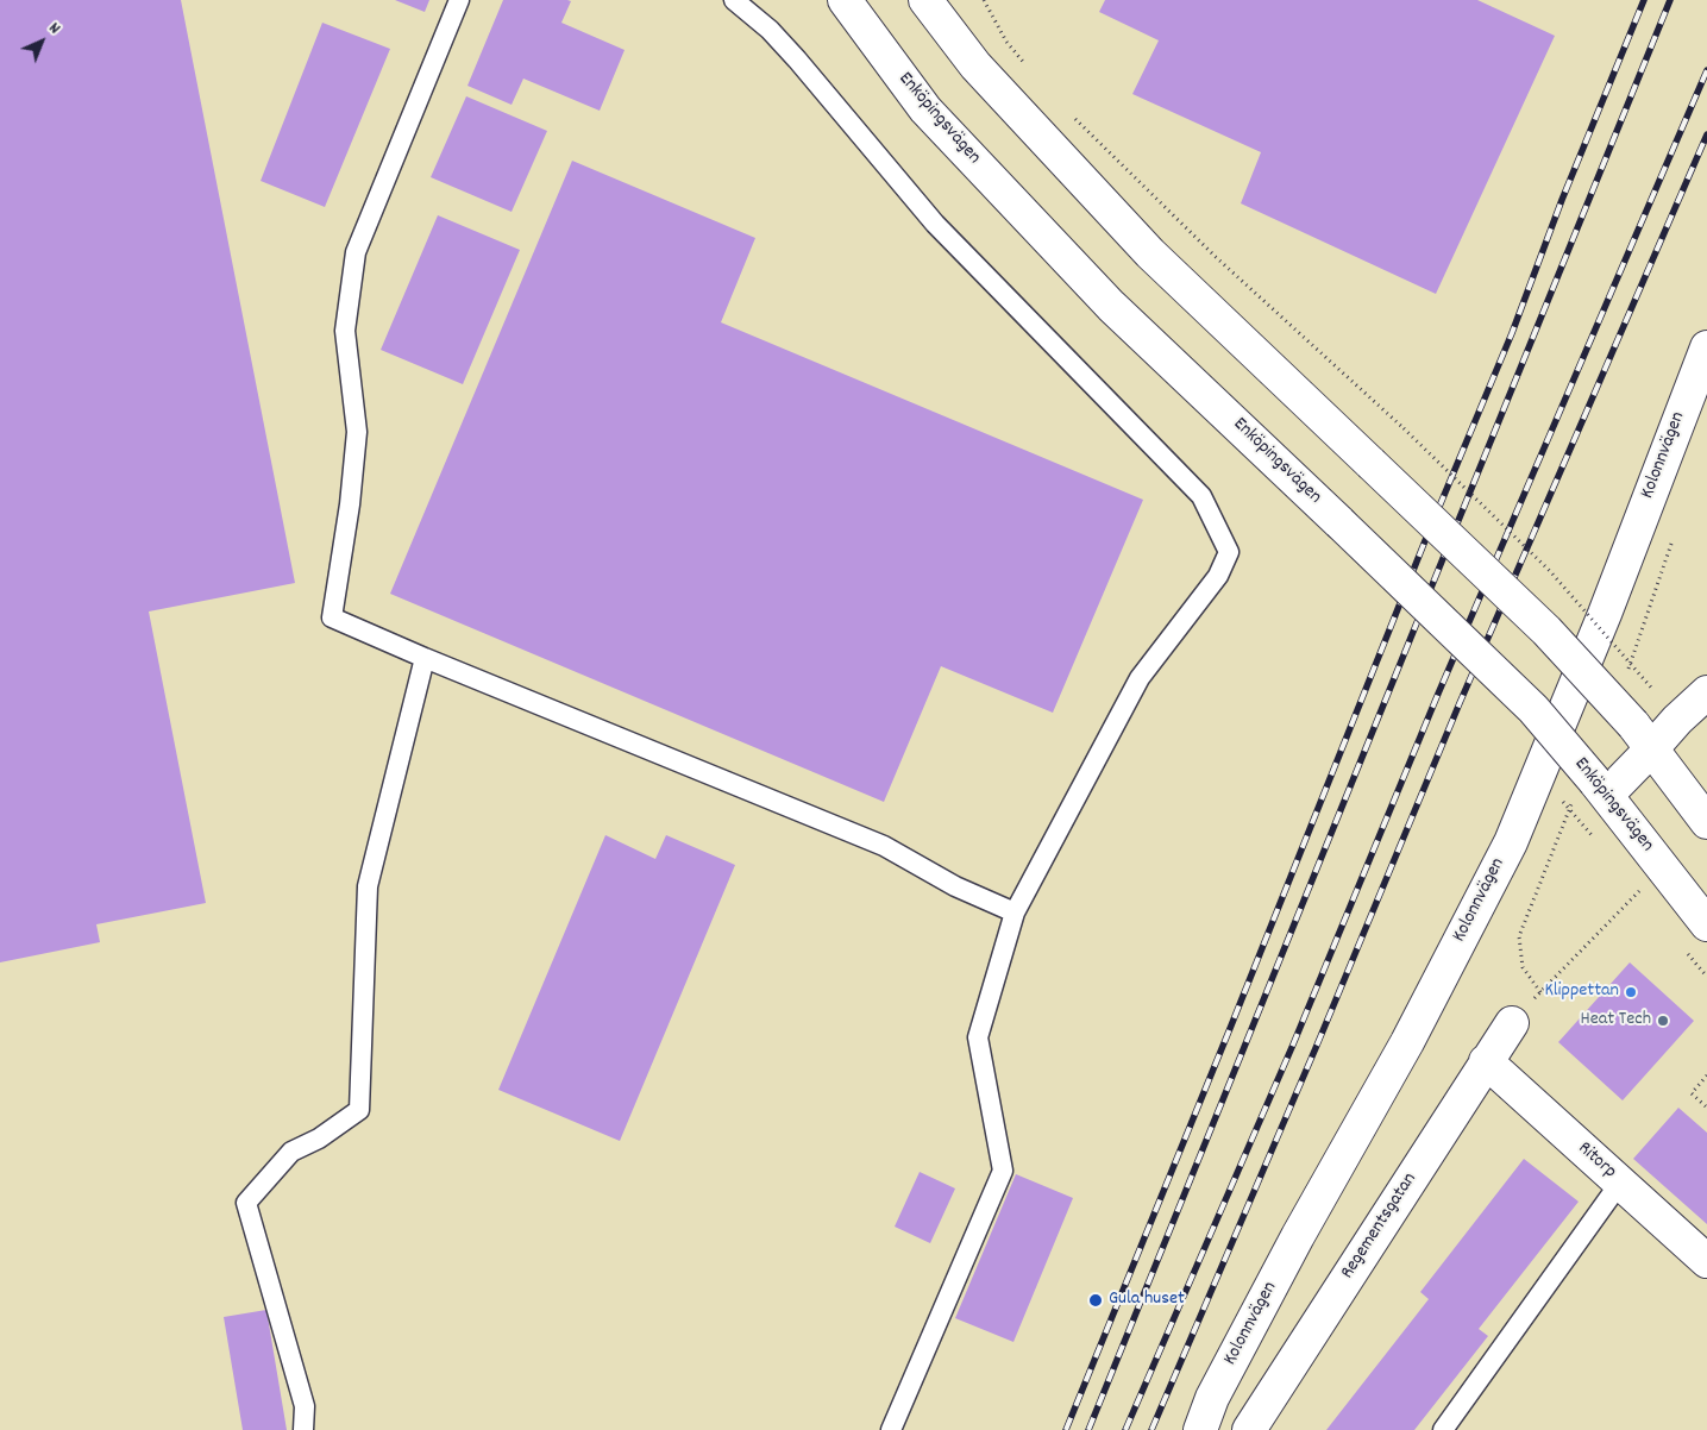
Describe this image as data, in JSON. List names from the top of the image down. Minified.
{"streets":{"main road":["Enköpingsvägen","Kolonnvägen","Ritorp","Regementsgatan"]},"crossings":[["Ritorp","Regementsgatan"]],"places":["Klippettan","Heat Tech","Gula huset"],"north":"top right"}
